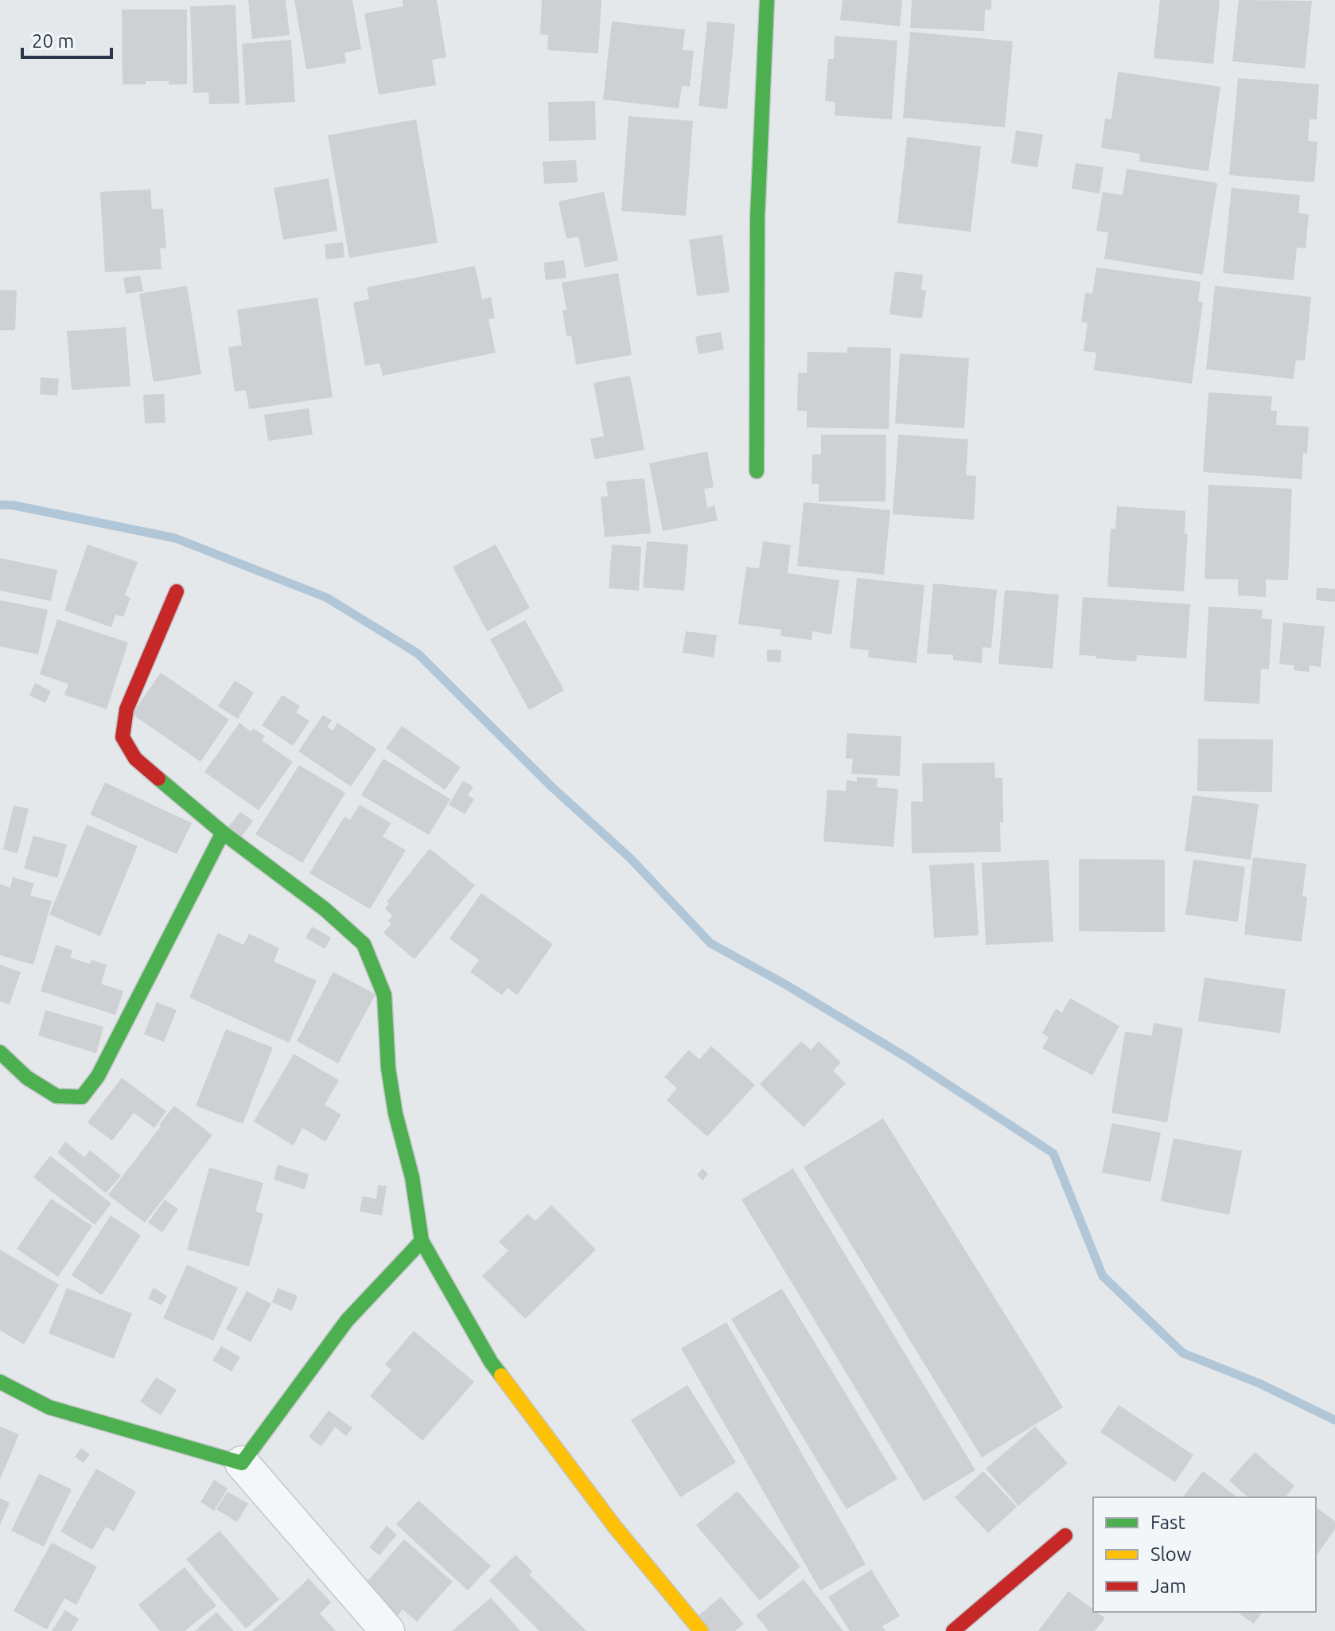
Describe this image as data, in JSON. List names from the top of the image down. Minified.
{"legend":["Fast","Slow","Jam"],"scale_bar":"20 m"}
